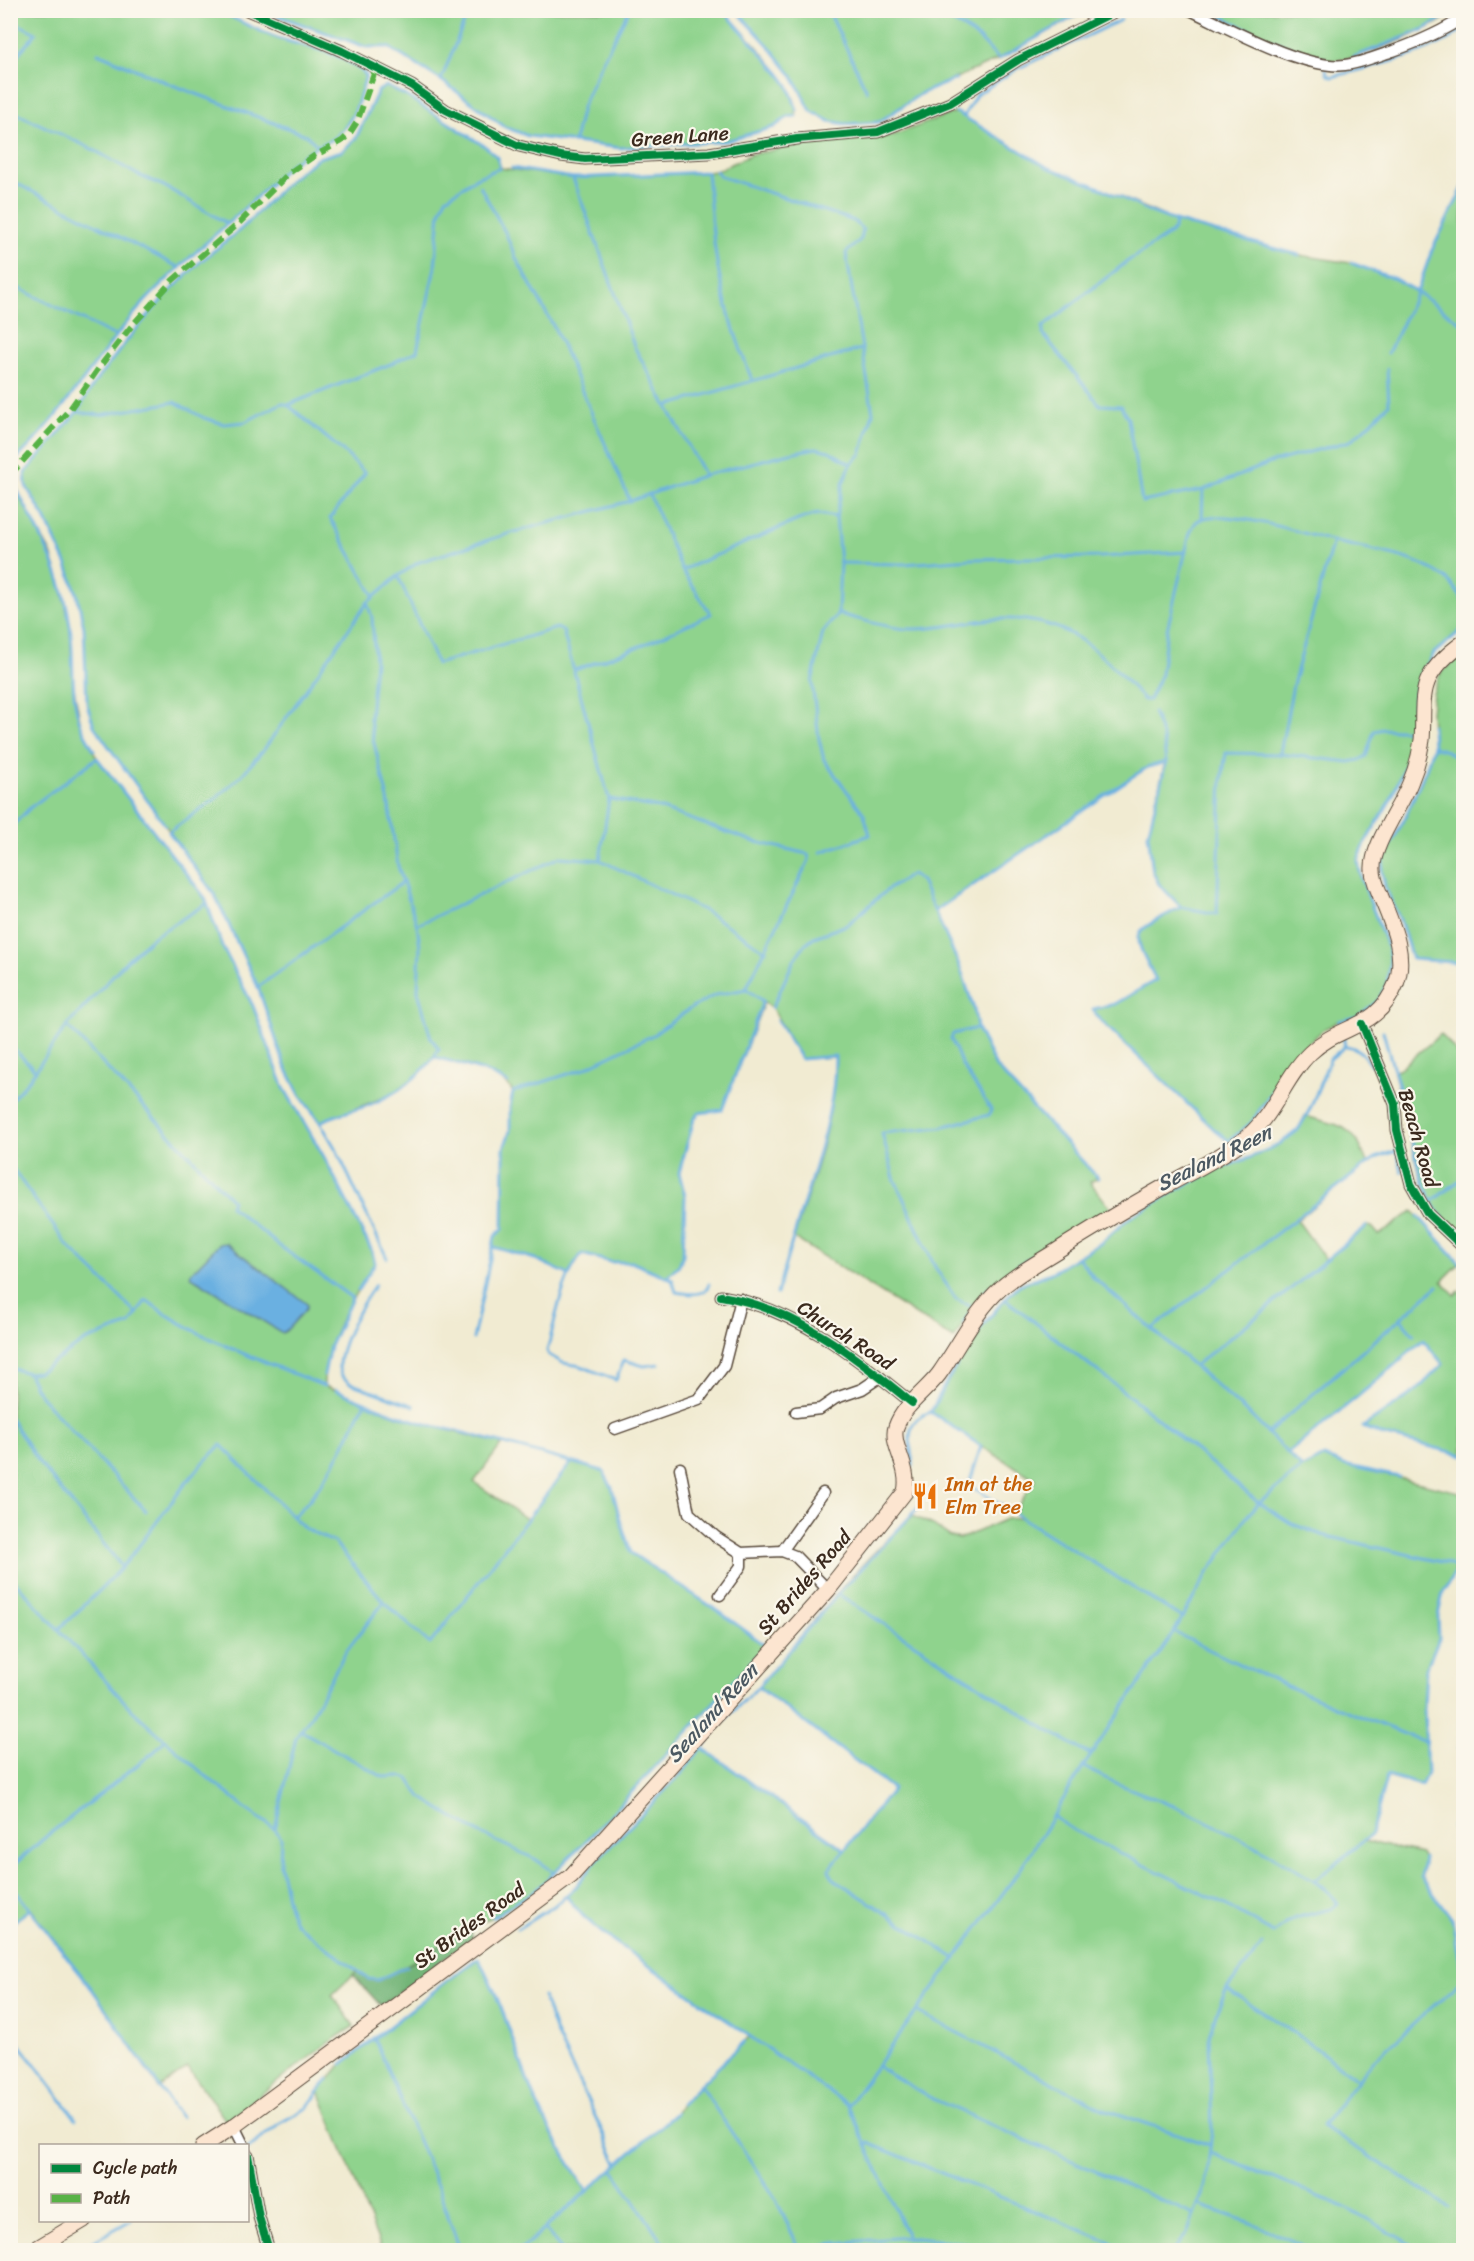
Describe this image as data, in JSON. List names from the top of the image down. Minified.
{"streets":{"main road":["St Brides Road"],"street":["Green Lane","Beach Road","Church Road"]},"crossings":[["Beach Road","St Brides Road"],["Church Road","St Brides Road"]],"water":["Sealand Reen"],"places":{"restaurant":["Inn at the Elm Tree"]},"legend":["Cycle path","Path"]}
